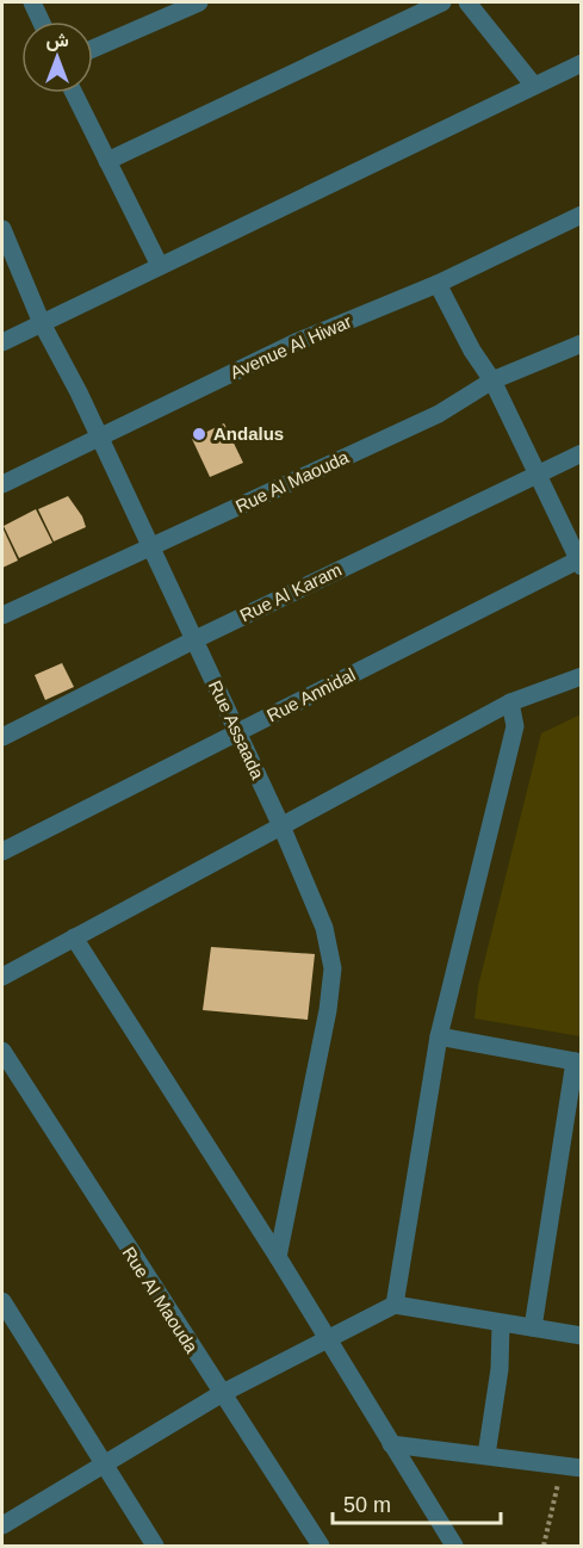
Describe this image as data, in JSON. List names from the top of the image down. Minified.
{"streets":{"street":["Avenue Al Hiwar","Rue Al Maouda","Rue Al Karam","Rue Annidal","Rue Assaada"]},"crossings":[["Avenue Al Hiwar","Rue Assaada"],["Rue Al Maouda","Rue Assaada"],["Rue Al Karam","Rue Assaada"],["Rue Annidal","Rue Assaada"]],"places":["Andalus"],"scale_bar":"50 m","north":"top"}
